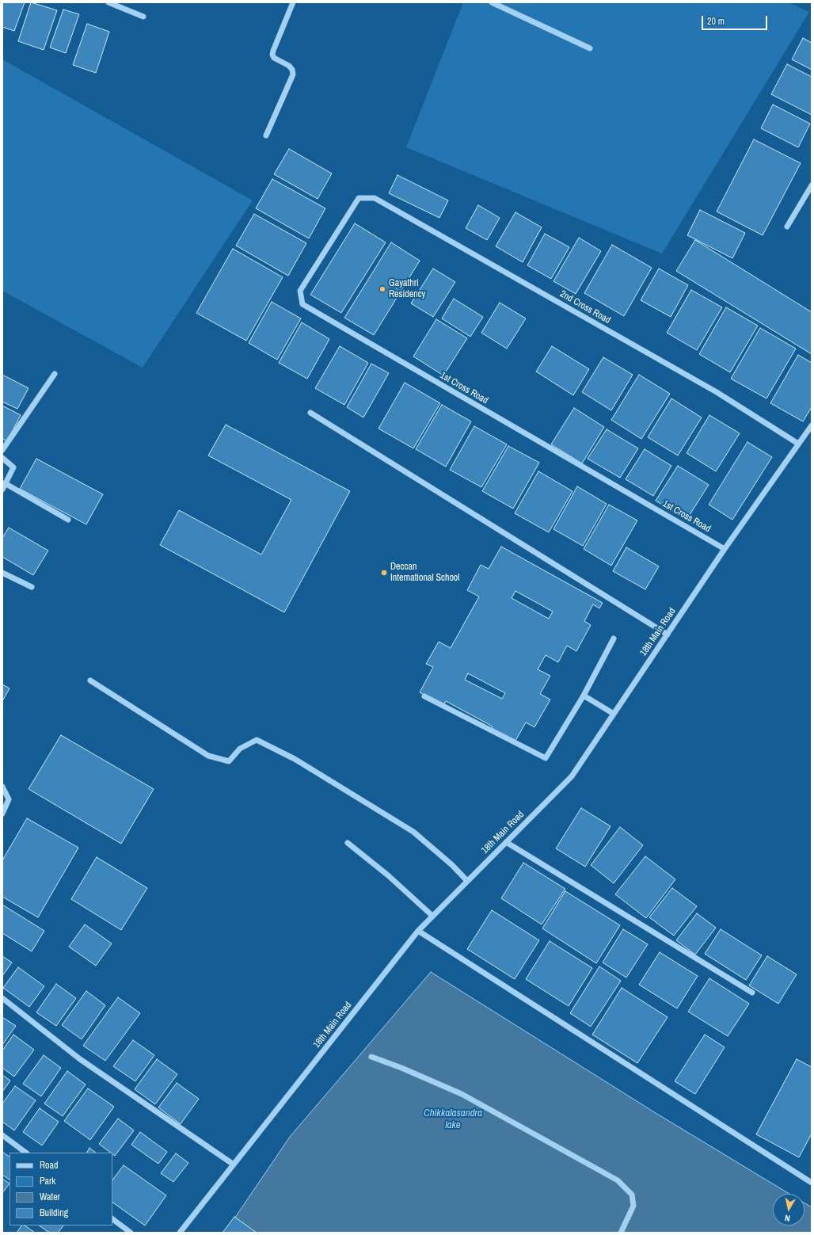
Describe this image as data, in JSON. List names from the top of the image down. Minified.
{"streets":{"street":["2nd Cross Road","1st Cross Road","18th Main Road"]},"crossings":[["2nd Cross Road","1st Cross Road"],["2nd Cross Road","18th Main Road"],["1st Cross Road","18th Main Road"]],"water":["Chikkalasandra lake"],"places":["Gayathri Residency","Deccan International School"],"legend":["Road","Park","Water","Building"],"scale_bar":"20 m","north":"bottom"}
